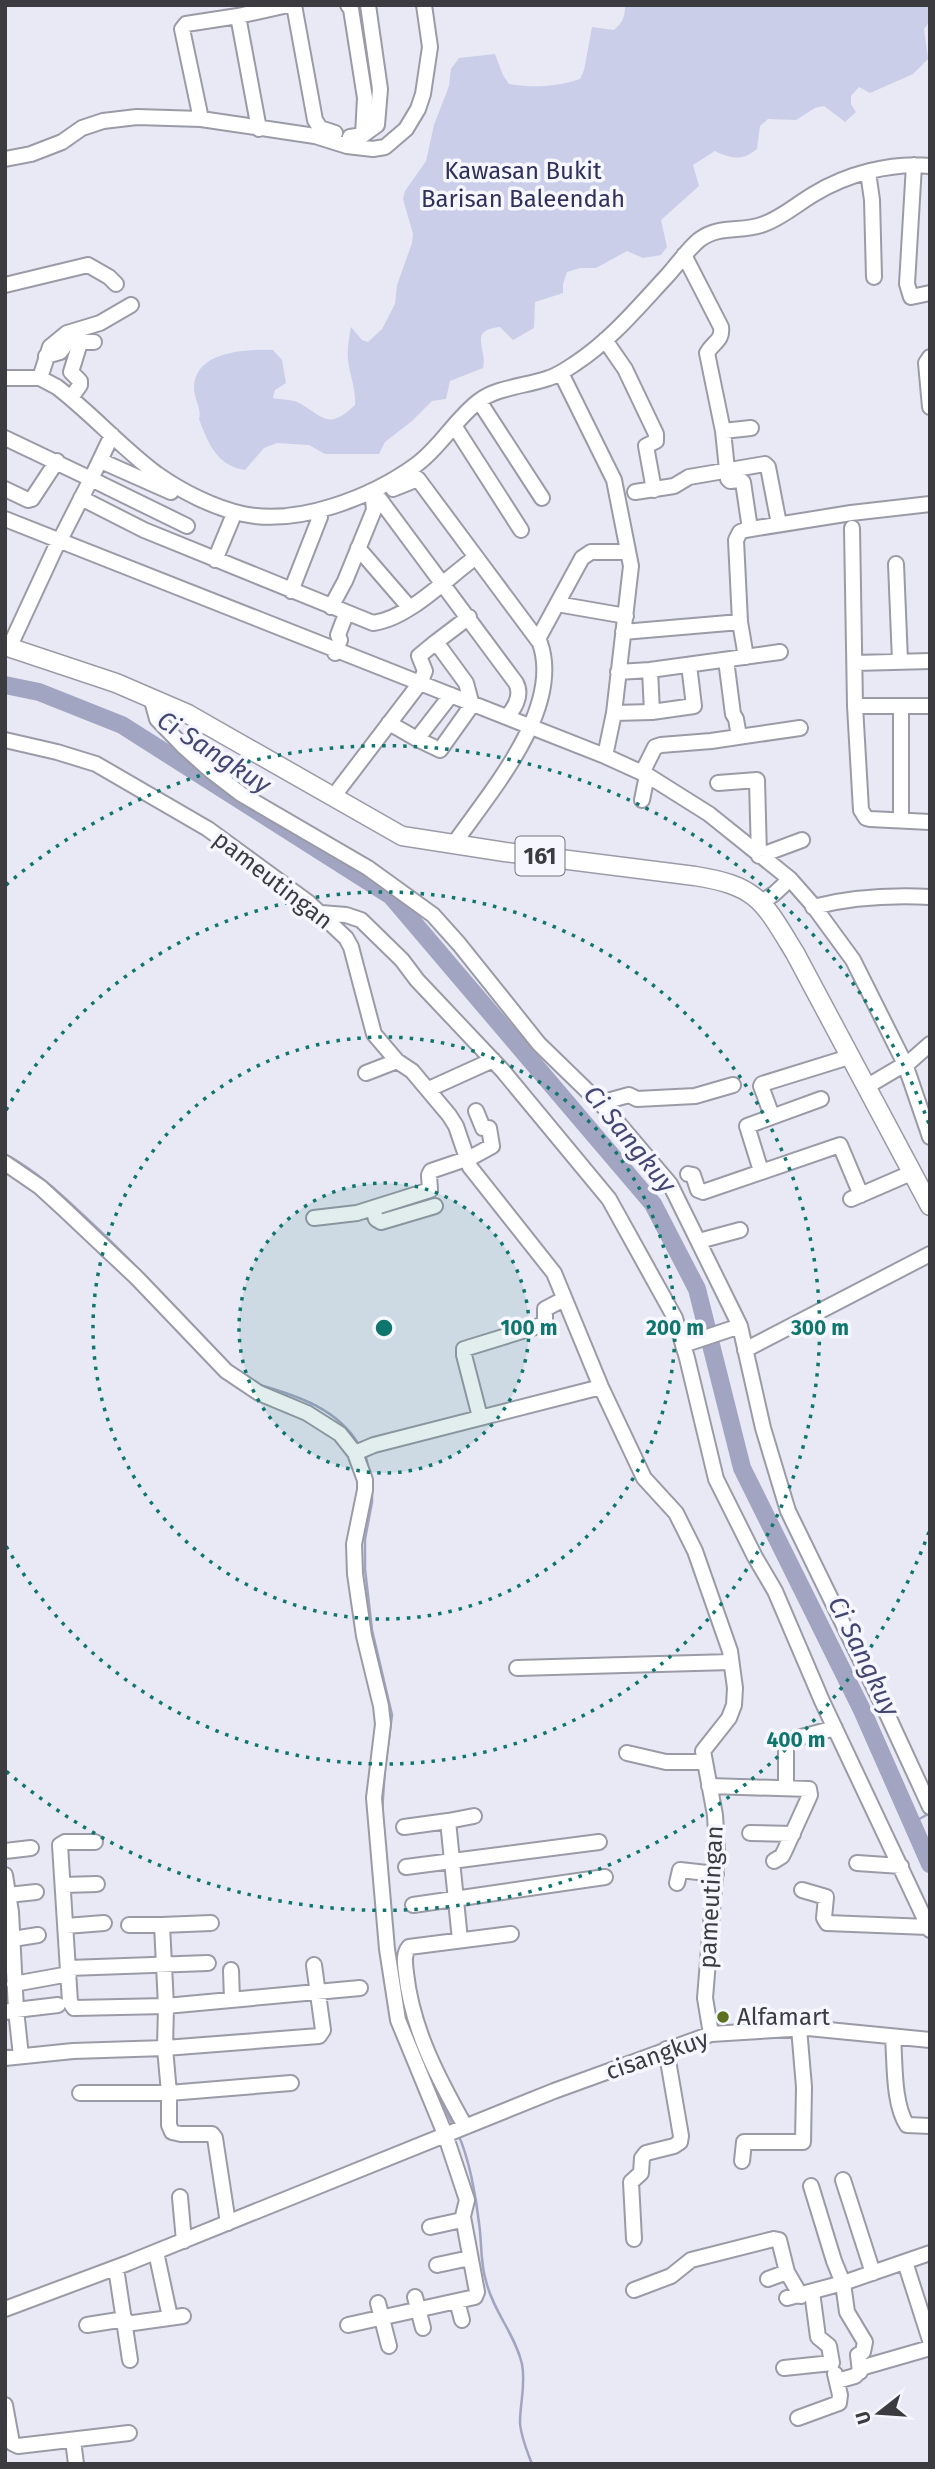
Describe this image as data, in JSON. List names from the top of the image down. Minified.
{"streets":{"main road":["161"],"street":["pameutingan","cisangkuy"]},"crossings":[["pameutingan","cisangkuy"]],"water":["Ci Sangkuy"],"parks":["Kawasan Bukit Barisan Baleendah"],"places":["Alfamart"],"north":"left","rings":["100 m","200 m","300 m","400 m"]}
